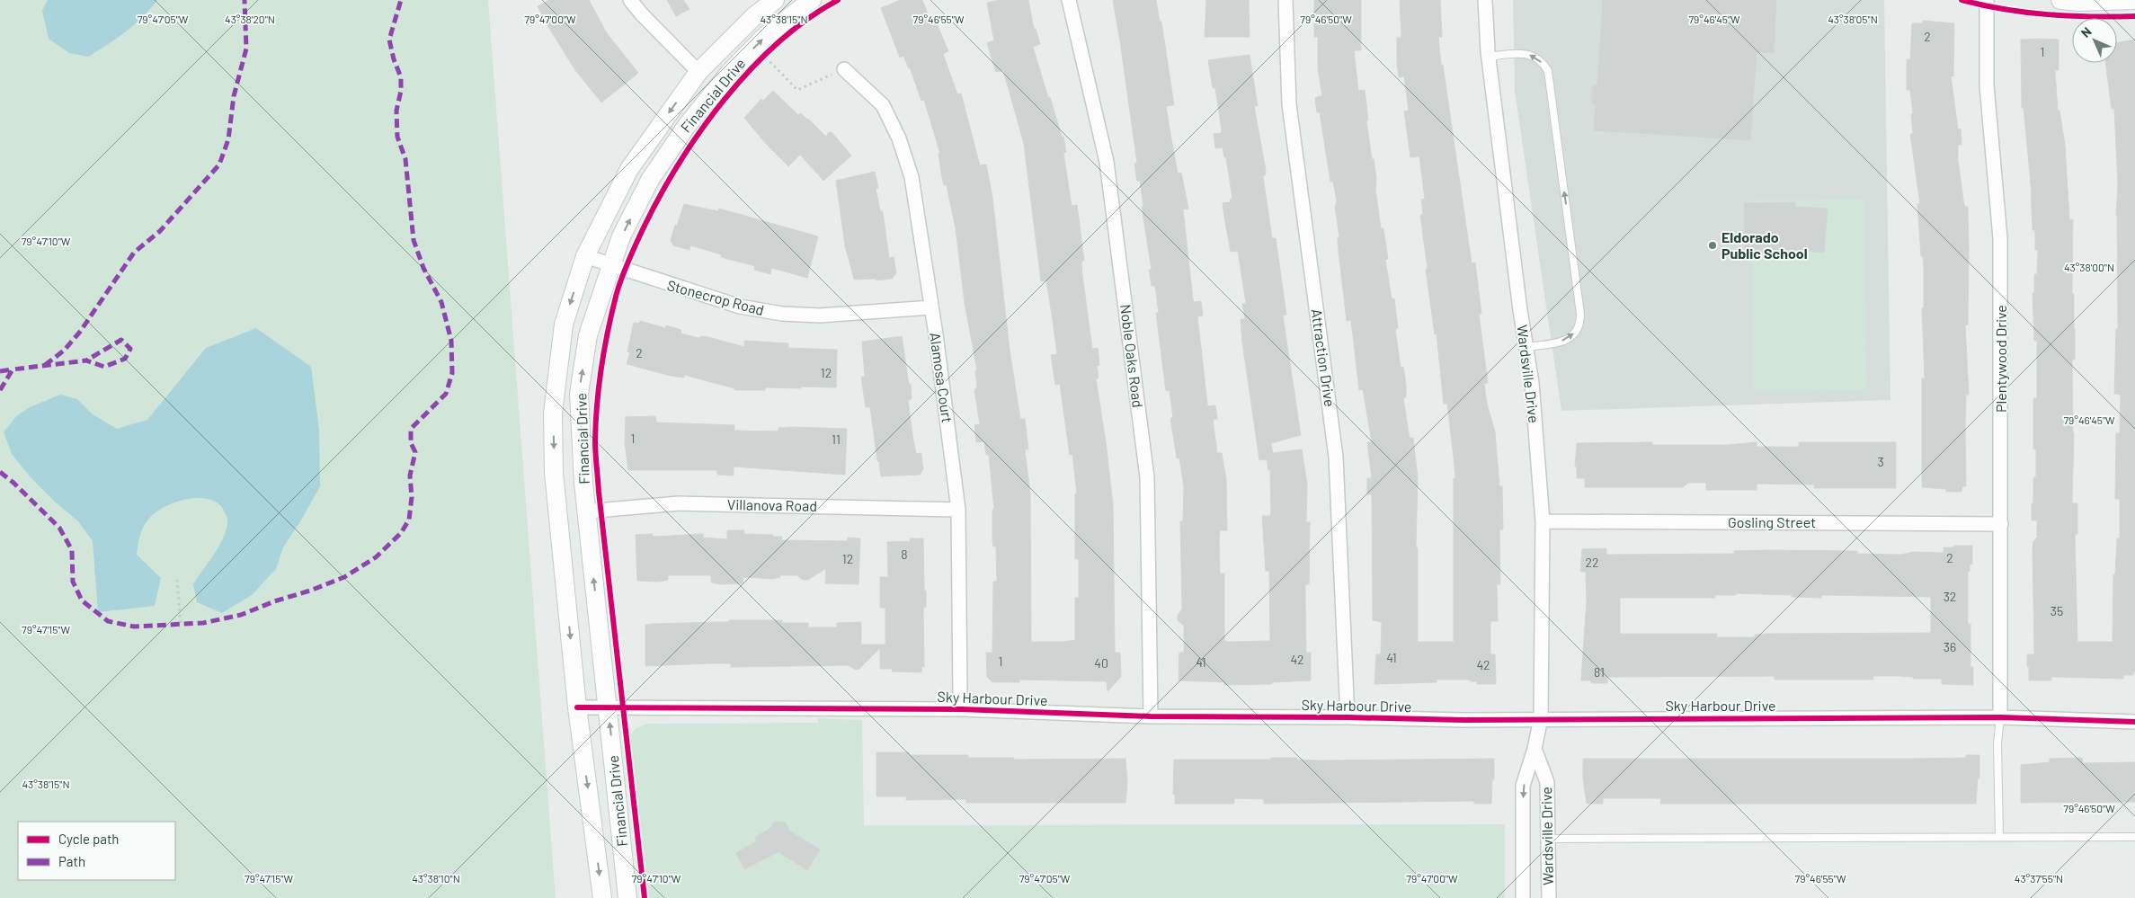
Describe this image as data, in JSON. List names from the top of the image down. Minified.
{"streets":{"street":["Financial Drive","Stonecrop Road","Noble Oaks Road","Attraction Drive","Plentywood Drive","Wardsville Drive","Alamosa Court","Villanova Road","Gosling Street","Sky Harbour Drive"]},"crossings":[["Financial Drive","Stonecrop Road"],["Financial Drive","Villanova Road"],["Financial Drive","Sky Harbour Drive"],["Stonecrop Road","Alamosa Court"],["Noble Oaks Road","Sky Harbour Drive"],["Attraction Drive","Sky Harbour Drive"],["Plentywood Drive","Gosling Street"],["Plentywood Drive","Sky Harbour Drive"],["Wardsville Drive","Gosling Street"],["Wardsville Drive","Sky Harbour Drive"],["Alamosa Court","Villanova Road"],["Alamosa Court","Sky Harbour Drive"]],"places":["Eldorado Public School"],"house_numbers":["2","1","2","12","1","11","3","8","2","12","22","32","35","36","41","42","1","41","40","42","81"],"legend":["Cycle path","Path"],"north":"top left","coordinates":["79°47'05\"W","79°46'50\"W","43°38'20\"N","79°47'00\"W","43°38'15\"N","79°46'55\"W","79°46'45\"W","43°38'05\"N","79°47'10\"W","43°38'00\"N","79°47'15\"W","43°38'10\"N","43°37'55\"N"]}
